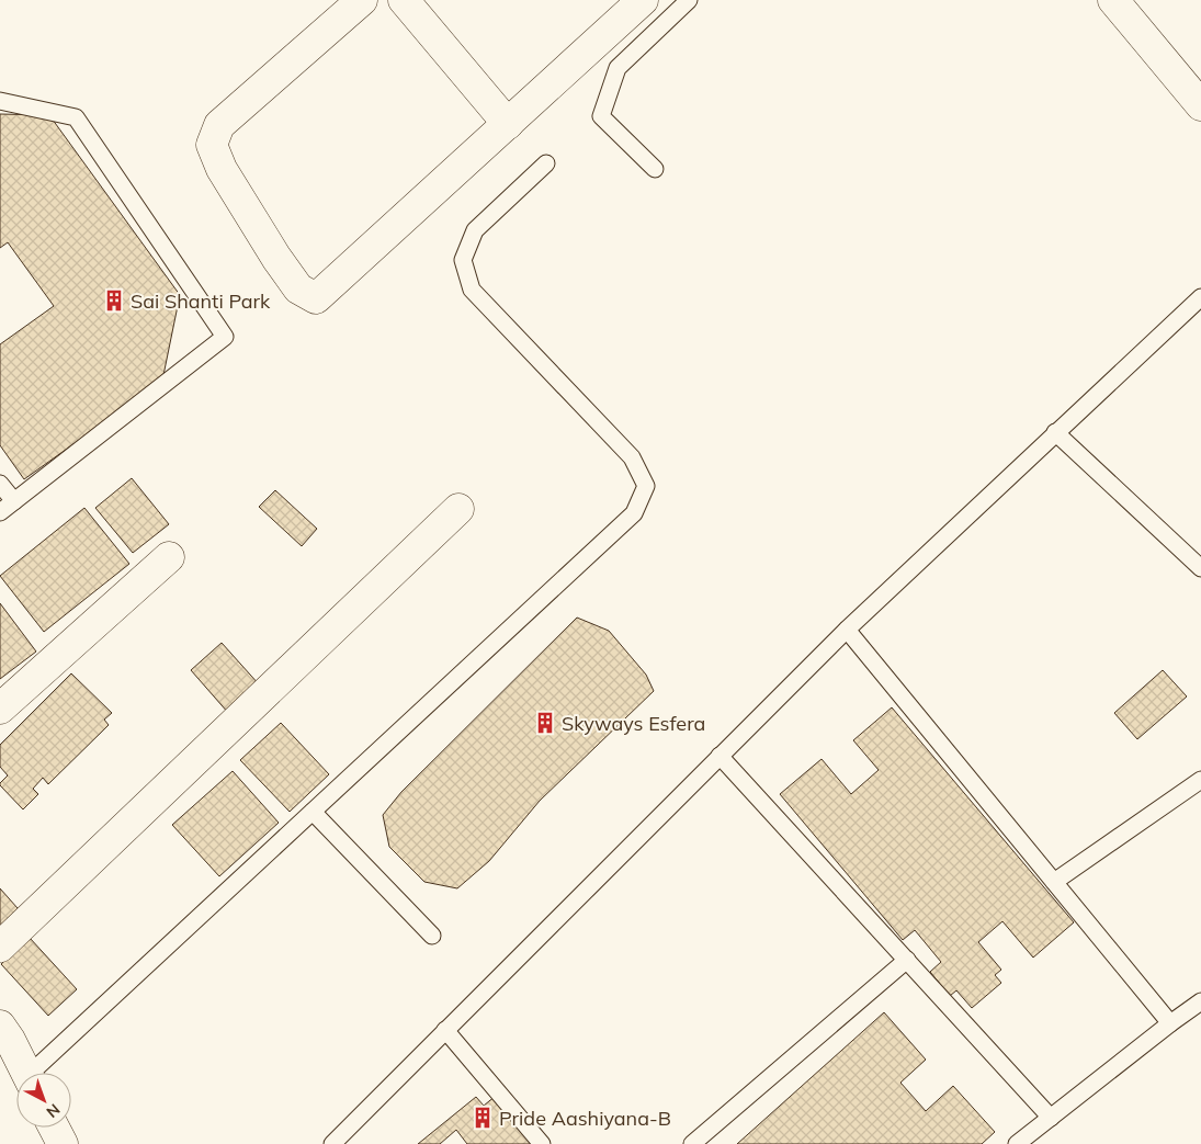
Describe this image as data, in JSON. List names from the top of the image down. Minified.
{"places":{"building":["Sai Shanti Park","Skyways Esfera","Pride Aashiyana-B"]},"north":"bottom right"}
